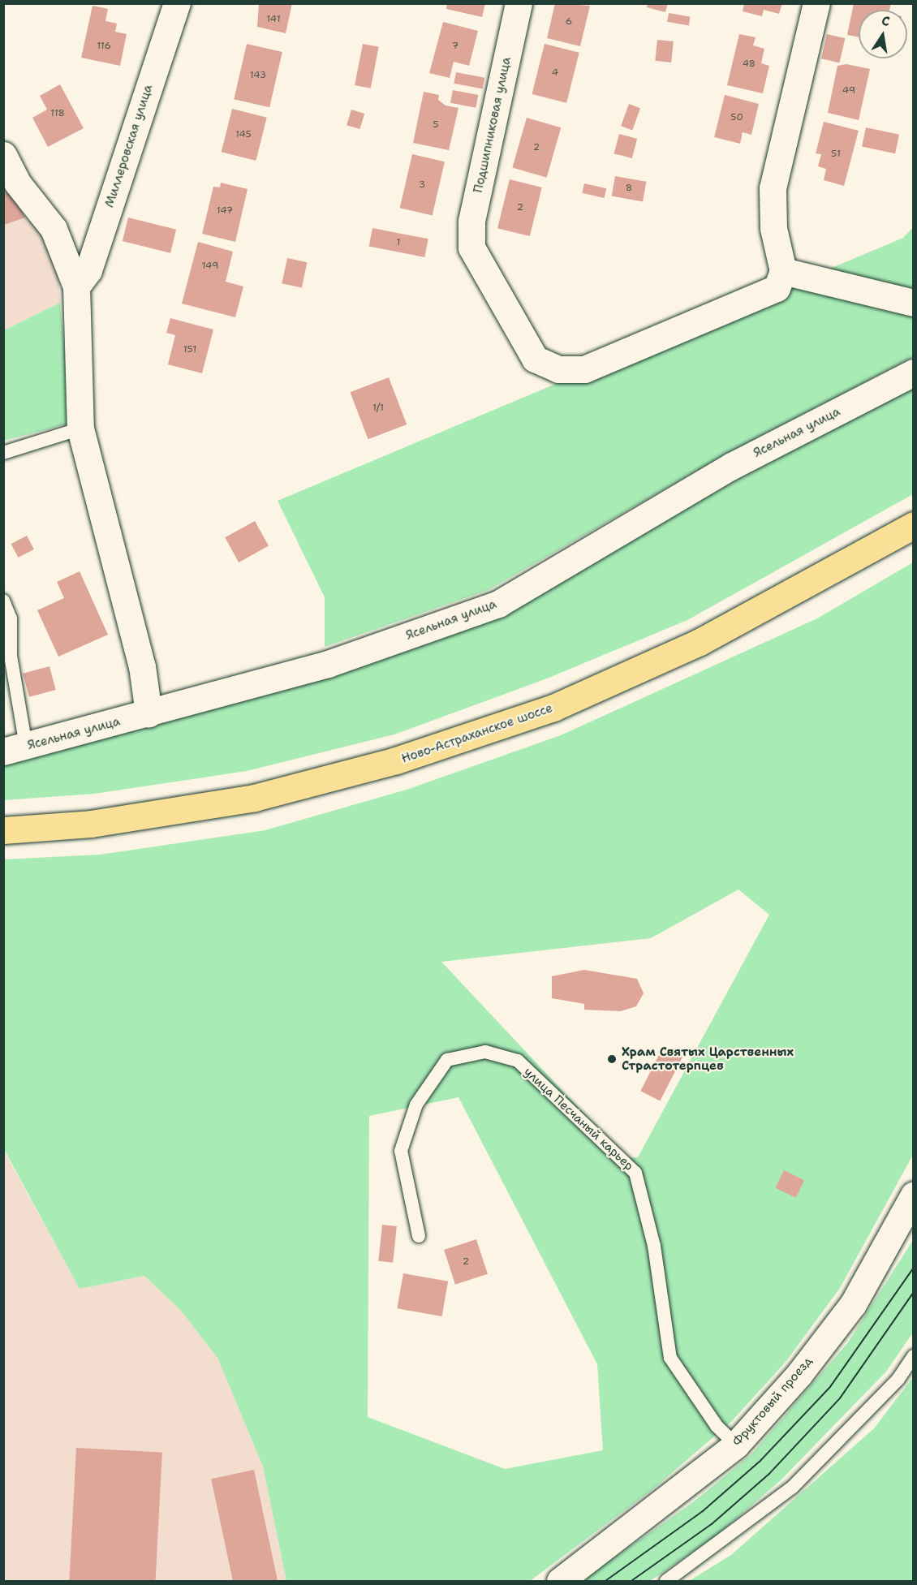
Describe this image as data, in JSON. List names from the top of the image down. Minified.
{"streets":{"main road":["Ново-Астраханское шоссе"],"street":["Подшипниковая улица","Миллеровская улица","Ясельная улица","Фруктовый проезд"],"lane":["улица Песчаный карьер"]},"crossings":[["улица Песчаный карьер","Фруктовый проезд"]],"places":["Храм Святых Царственных Страстотерпцев"],"house_numbers":["141","6","116","7","48","4","143","49","118","50","5","145","2","51","3","8","2","147","1","149","151","1/1","2"],"north":"top"}
